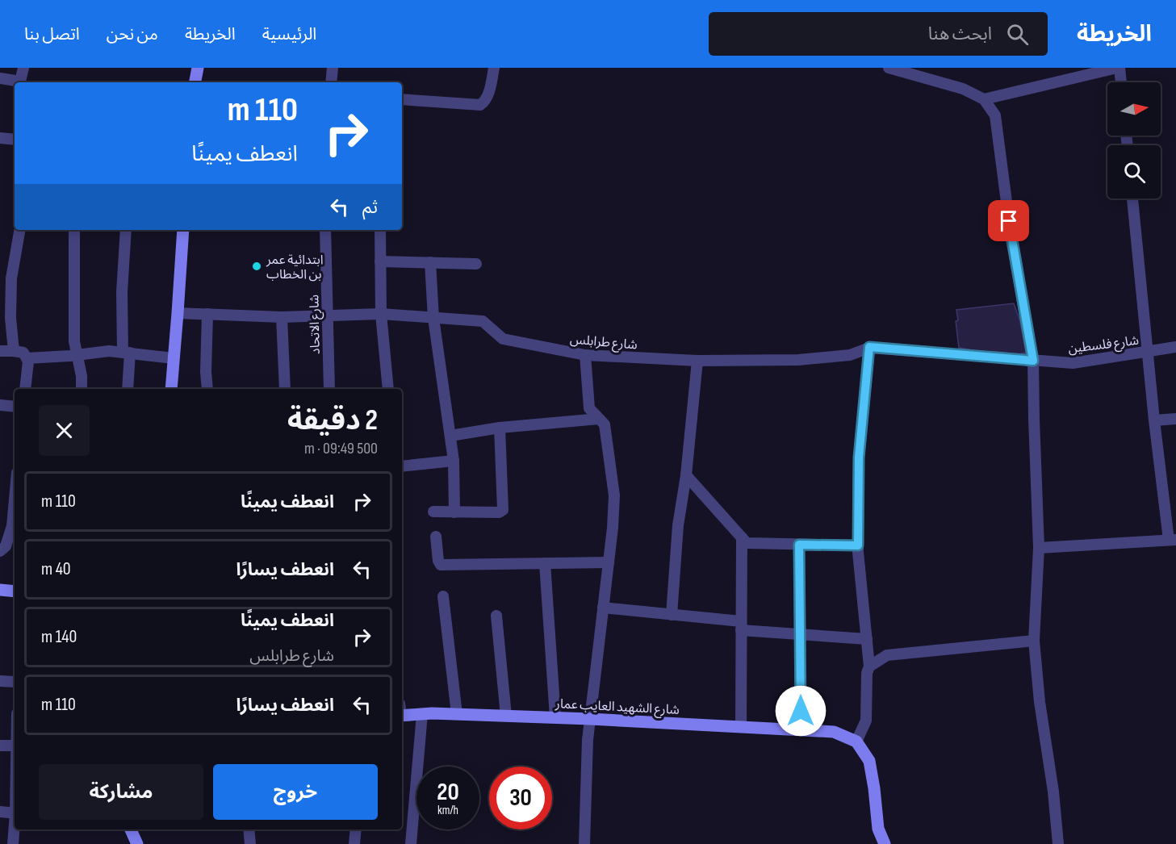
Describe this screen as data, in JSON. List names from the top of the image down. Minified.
{"streets":{"street":["شارع الاتحاد","شارع طرابلس","شارع فلسطين","شارع الشهيد العايب عمار"]},"crossings":[["شارع الاتحاد","شارع طرابلس"],["شارع طرابلس","شارع فلسطين"]],"places":["ابتدائية عمر بن الخطاب"],"north":"right","page":{"header":"الخريطة","search":"ابحث هنا","nav":["الرئيسية","الخريطة","من نحن","اتصل بنا"],"turn":["110 m","انعطف يمينًا"],"then":"ثم","heading":["2 دقيقة","500 m · 09:49"],"list":[{"name":"انعطف يمينًا","value":"110 m"},{"name":"انعطف يسارًا","value":"40 m"},{"name":"انعطف يمينًا","note":"شارع طرابلس","value":"140 m"},{"name":"انعطف يسارًا","value":"110 m"}],"buttons":["خروج","مشاركة"],"speed":"20 km/h","limit":"30"}}
